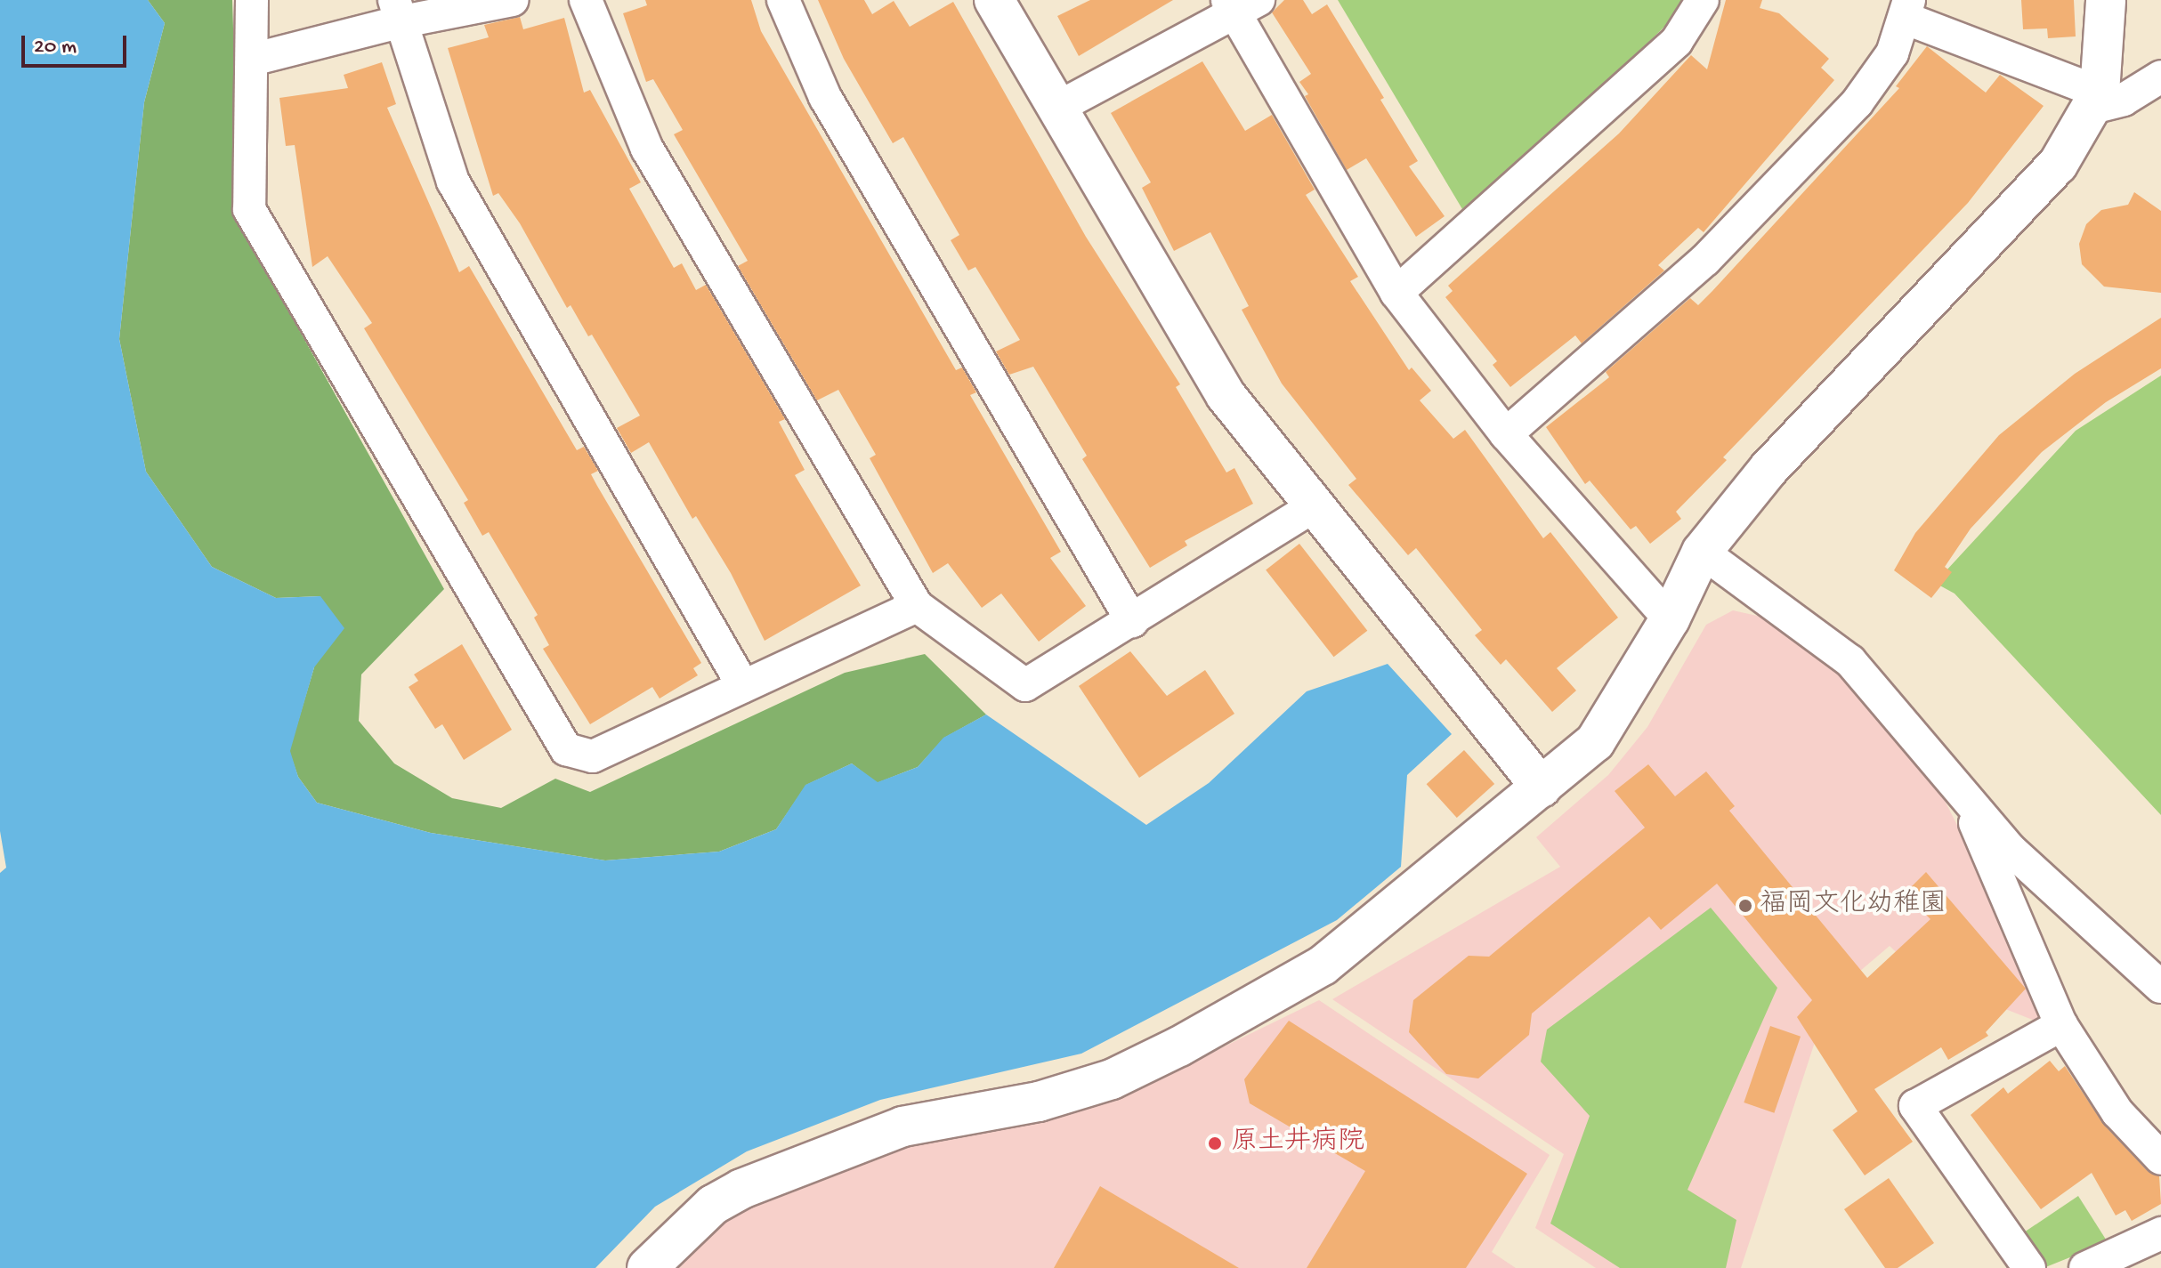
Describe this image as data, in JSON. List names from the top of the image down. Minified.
{"places":["福岡文化幼稚園","原土井病院"],"scale_bar":"20 m"}
